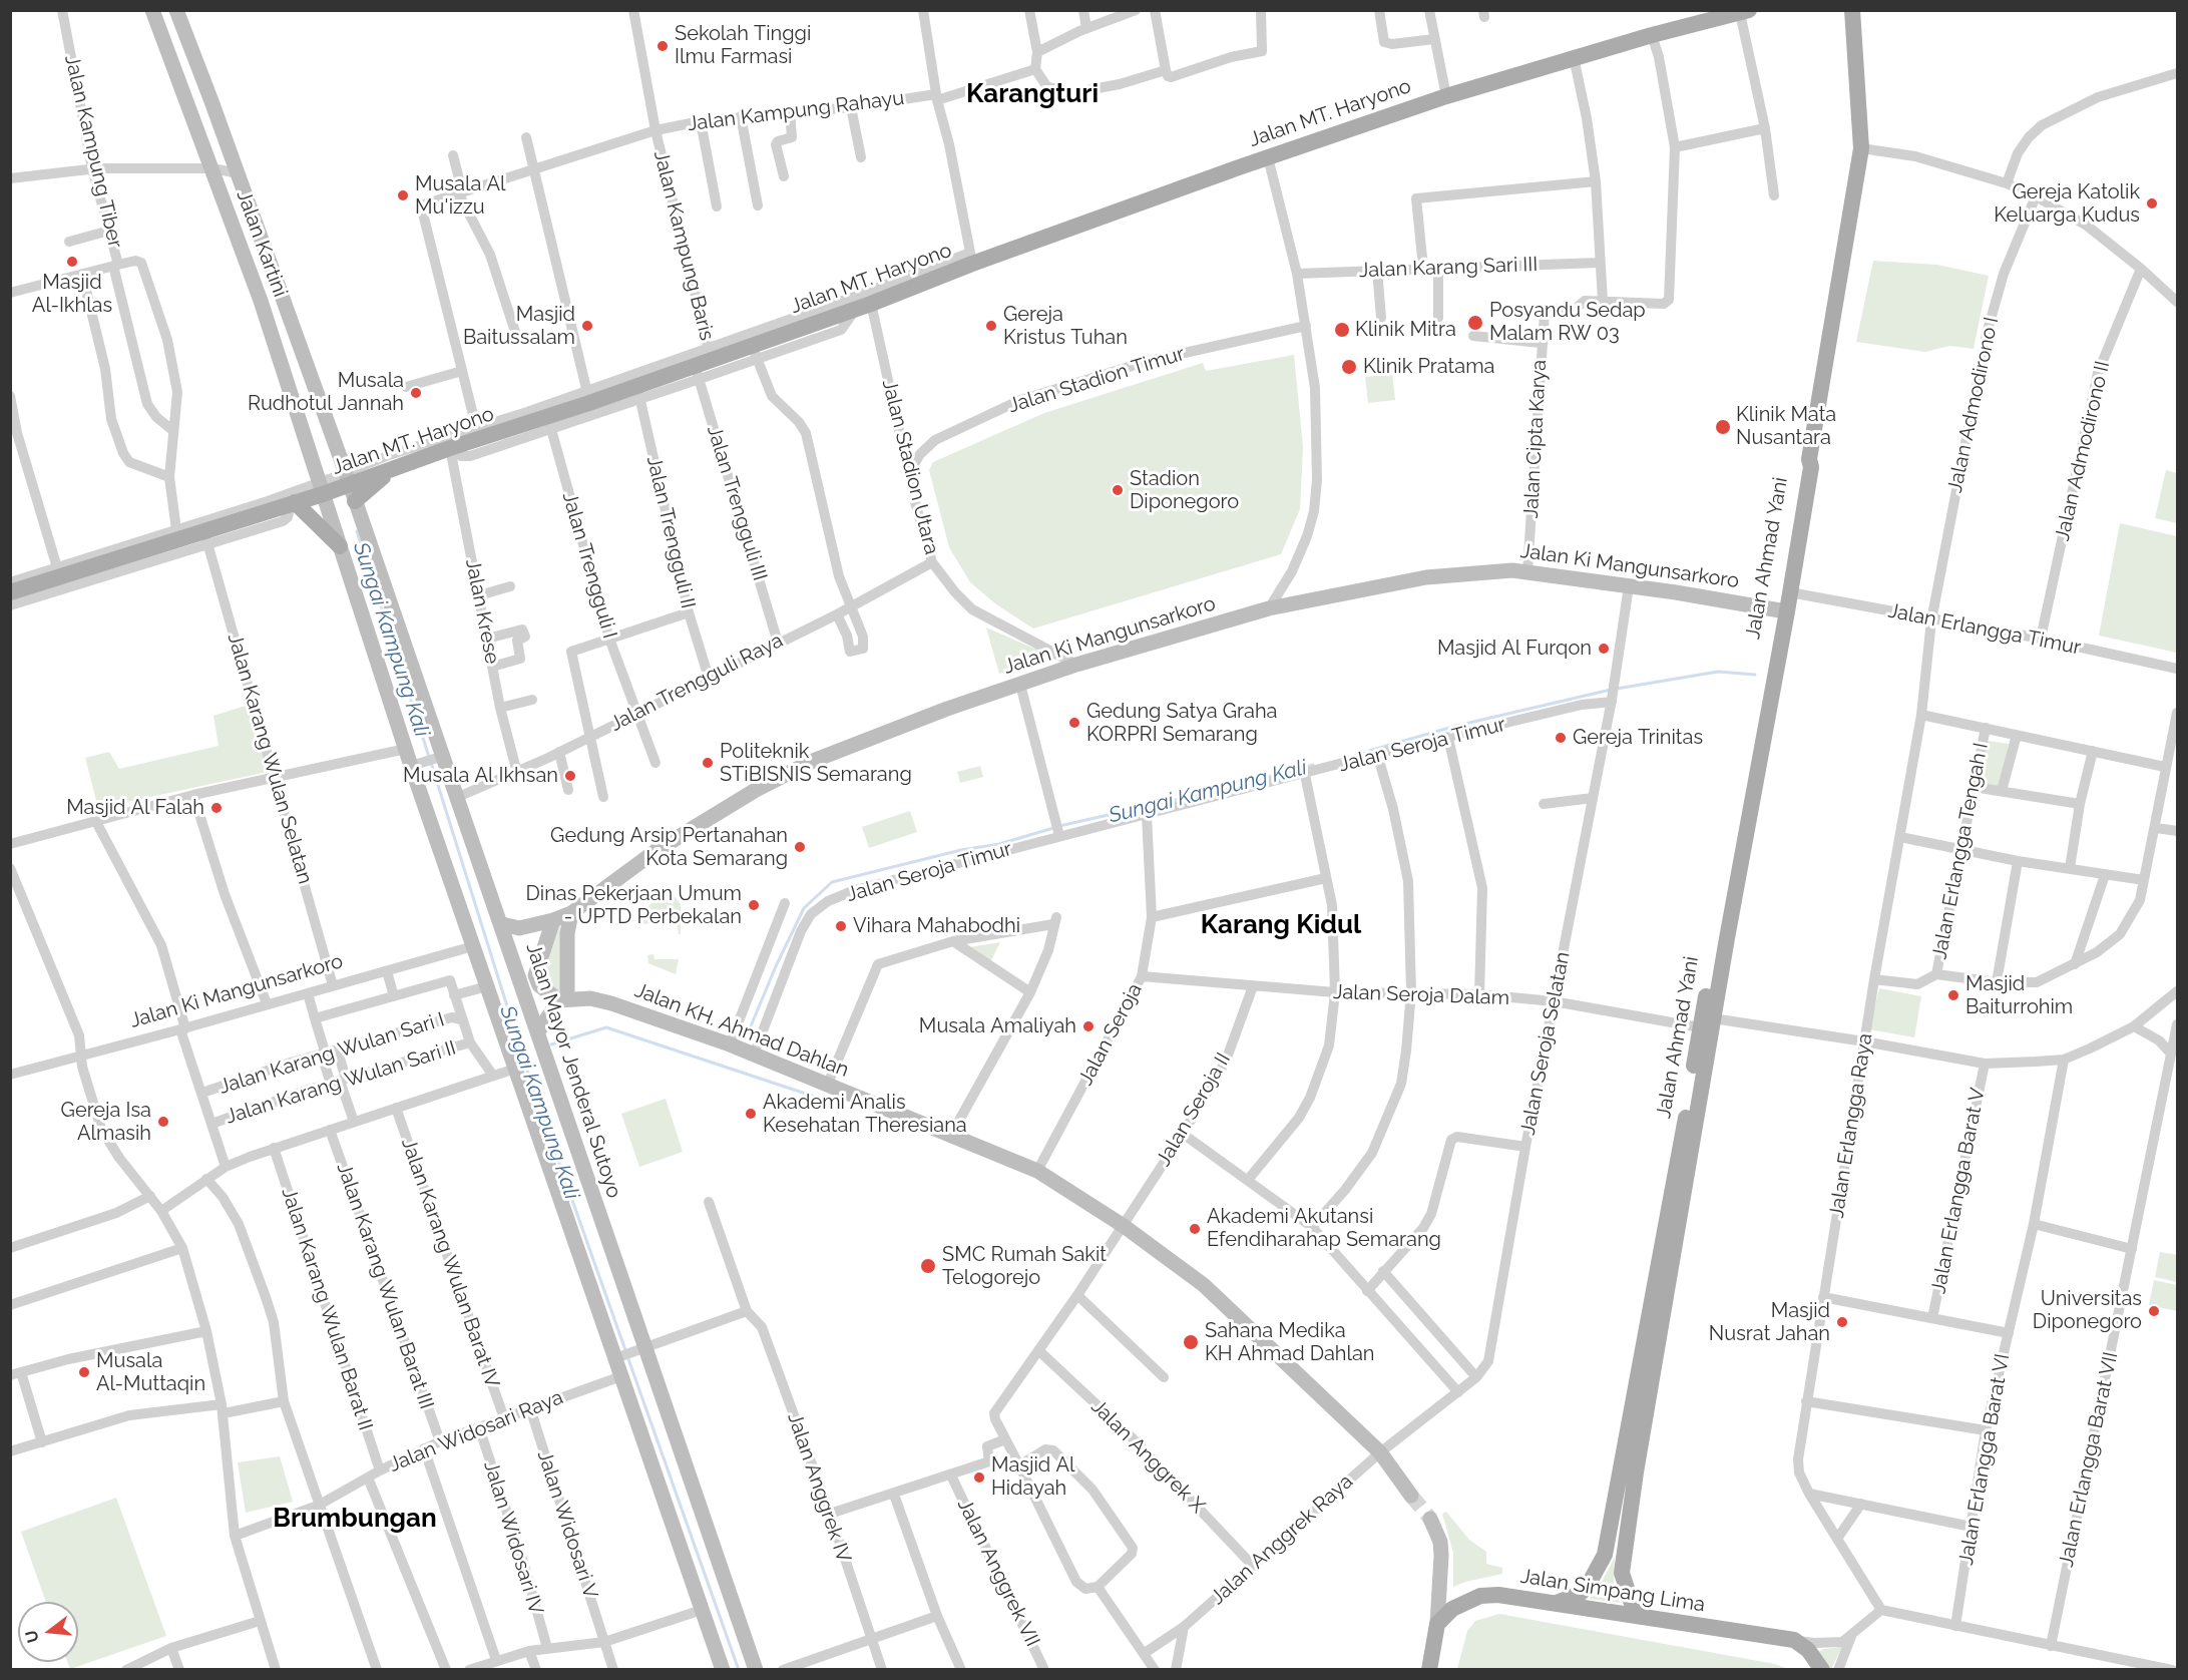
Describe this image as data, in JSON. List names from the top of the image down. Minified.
{"streets":{"main road":["Jalan MT. Haryono","Jalan Kartini","Jalan Ahmad Yani","Jalan Ki Mangunsarkoro","Jalan KH. Ahmad Dahlan","Jalan Mayor Jenderal Sutoyo","Jalan Simpang Lima"],"street":["Jalan Kampung Rahayu","Jalan Kampung Tiber","Jalan Kampung Baris","Jalan Karang Sari III","Jalan Stadion Timur","Jalan Admodirono I","Jalan Cipta Karya","Jalan Admodirono II","Jalan Stadion Utara","Jalan Trengguli III","Jalan Trengguli II","Jalan Trengguli I","Jalan Krese","Jalan Erlangga Timur","Jalan Trengguli Raya","Jalan Seroja Timur","Jalan Karang Wulan Selatan","Jalan Erlangga Tengah I","Jalan Seroja Dalam","Jalan Seroja","Jalan Seroja Selatan","Jalan Karang Wulan Sari I","Jalan Karang Wulan Sari II","Jalan Seroja II","Jalan Erlangga Raya","Jalan Erlangga Barat V","Jalan Karang Wulan Barat IV","Jalan Karang Wulan Barat III","Jalan Karang Wulan Barat II","Jalan Widosari Raya","Jalan Anggrek X","Jalan Erlangga Barat VI","Jalan Erlangga Barat VII","Jalan Anggrek IV","Jalan Widosari V","Jalan Widosari IV","Jalan Anggrek Raya","Jalan Anggrek VII"]},"crossings":[["Jalan Kampung Rahayu","Jalan Kampung Baris"],["Jalan MT. Haryono","Jalan Kampung Tiber"],["Jalan MT. Haryono","Jalan Kartini"],["Jalan MT. Haryono","Jalan Kampung Baris"],["Jalan MT. Haryono","Jalan Stadion Utara"],["Jalan MT. Haryono","Jalan Trengguli III"],["Jalan MT. Haryono","Jalan Trengguli II"],["Jalan MT. Haryono","Jalan Trengguli I"],["Jalan MT. Haryono","Jalan Krese"],["Jalan MT. Haryono","Jalan Karang Wulan Selatan"],["Jalan MT. Haryono","Jalan Mayor Jenderal Sutoyo"],["Jalan Kartini","Jalan Mayor Jenderal Sutoyo"],["Jalan Stadion Timur","Jalan Stadion Utara"],["Jalan Admodirono I","Jalan Erlangga Timur"],["Jalan Admodirono I","Jalan Erlangga Raya"],["Jalan Cipta Karya","Jalan Ki Mangunsarkoro"],["Jalan Admodirono II","Jalan Erlangga Timur"],["Jalan Stadion Utara","Jalan Ki Mangunsarkoro"],["Jalan Stadion Utara","Jalan Trengguli Raya"],["Jalan Trengguli III","Jalan Trengguli Raya"],["Jalan Trengguli II","Jalan Trengguli Raya"],["Jalan Ahmad Yani","Jalan Ki Mangunsarkoro"],["Jalan Ahmad Yani","Jalan Erlangga Timur"],["Jalan Ahmad Yani","Jalan Seroja Dalam"],["Jalan Ahmad Yani","Jalan Simpang Lima"],["Jalan Trengguli I","Jalan Trengguli Raya"],["Jalan Ki Mangunsarkoro","Jalan Karang Wulan Selatan"],["Jalan Ki Mangunsarkoro","Jalan Seroja Selatan"],["Jalan Ki Mangunsarkoro","Jalan Mayor Jenderal Sutoyo"],["Jalan Ki Mangunsarkoro","Jalan Karang Wulan Sari II"],["Jalan Krese","Jalan Trengguli Raya"],["Jalan Erlangga Timur","Jalan Erlangga Raya"],["Jalan Trengguli Raya","Jalan Mayor Jenderal Sutoyo"],["Jalan Seroja Timur","Jalan KH. Ahmad Dahlan"],["Jalan Seroja Timur","Jalan Seroja"],["Jalan Seroja Timur","Jalan Seroja Selatan"],["Jalan Seroja Dalam","Jalan Seroja"],["Jalan Seroja Dalam","Jalan Seroja Selatan"],["Jalan Seroja Dalam","Jalan Seroja II"],["Jalan Seroja Dalam","Jalan Erlangga Raya"],["Jalan Seroja Dalam","Jalan Erlangga Barat V"],["Jalan Seroja Dalam","Jalan Erlangga Barat VI"],["Jalan KH. Ahmad Dahlan","Jalan Seroja"],["Jalan KH. Ahmad Dahlan","Jalan Seroja Selatan"],["Jalan KH. Ahmad Dahlan","Jalan Seroja II"],["Jalan KH. Ahmad Dahlan","Jalan Anggrek Raya"],["Jalan Seroja Selatan","Jalan Anggrek Raya"],["Jalan Karang Wulan Sari I","Jalan Karang Wulan Sari II"],["Jalan Seroja II","Jalan Anggrek X"],["Jalan Karang Wulan Barat IV","Jalan Widosari Raya"],["Jalan Karang Wulan Barat III","Jalan Widosari Raya"],["Jalan Karang Wulan Barat II","Jalan Widosari Raya"],["Jalan Widosari Raya","Jalan Widosari V"],["Jalan Widosari Raya","Jalan Widosari IV"],["Jalan Anggrek X","Jalan Anggrek Raya"]],"districts":["Karangturi","Karang Kidul","Brumbungan"],"water":["Sungai Kampung Kali"],"places":["Sekolah Tinggi Ilmu Farmasi","Musala Al Mu'izzu","Gereja Katolik Keluarga Kudus","Masjid Al-Ikhlas","Posyandu Sedap Malam RW 03","Masjid Baitussalam","Gereja Kristus Tuhan","Klinik Mitra","Klinik Pratama","Musala Rudhotul Jannah","Klinik Mata Nusantara","Stadion Diponegoro","Masjid Al Furqon","Gedung Satya Graha KORPRI Semarang","Gereja Trinitas","Politeknik STiBISNIS Semarang","Musala Al Ikhsan","Masjid Al Falah","Gedung Arsip Pertanahan Kota Semarang","Dinas Pekerjaan Umum - UPTD Perbekalan","Vihara Mahabodhi","Masjid Baiturrohim","Musala Amaliyah","Akademi Analis Kesehatan Theresiana","Gereja Isa Almasih","Akademi Akutansi Efendiharahap Semarang","SMC Rumah Sakit Telogorejo","Universitas Diponegoro","Masjid Nusrat Jahan","Sahana Medika KH Ahmad Dahlan","Musala Al-Muttaqin","Masjid Al Hidayah"],"north":"left"}
